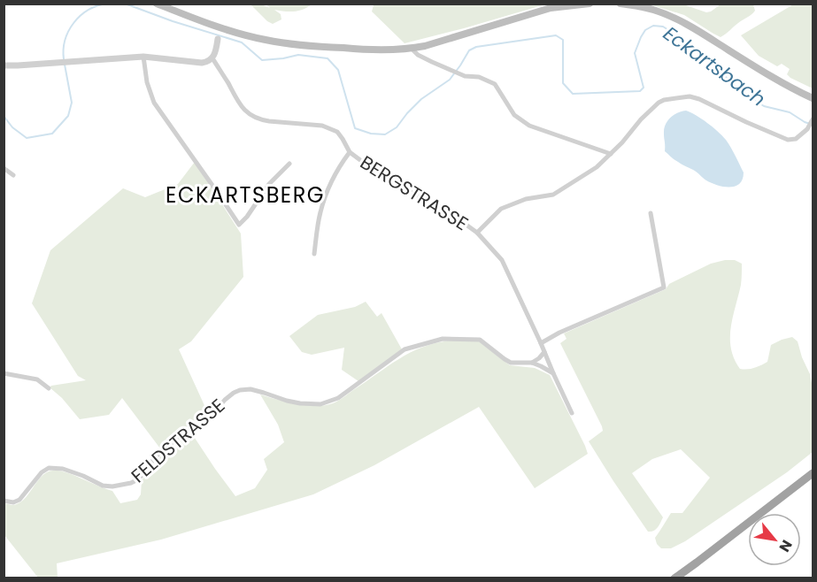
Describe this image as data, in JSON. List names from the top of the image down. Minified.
{"streets":{"street":["BERGSTRASSE","FELDSTRASSE"]},"crossings":[["BERGSTRASSE","FELDSTRASSE"]],"districts":["ECKARTSBERG"],"water":["Eckartsbach"],"north":"bottom right"}
